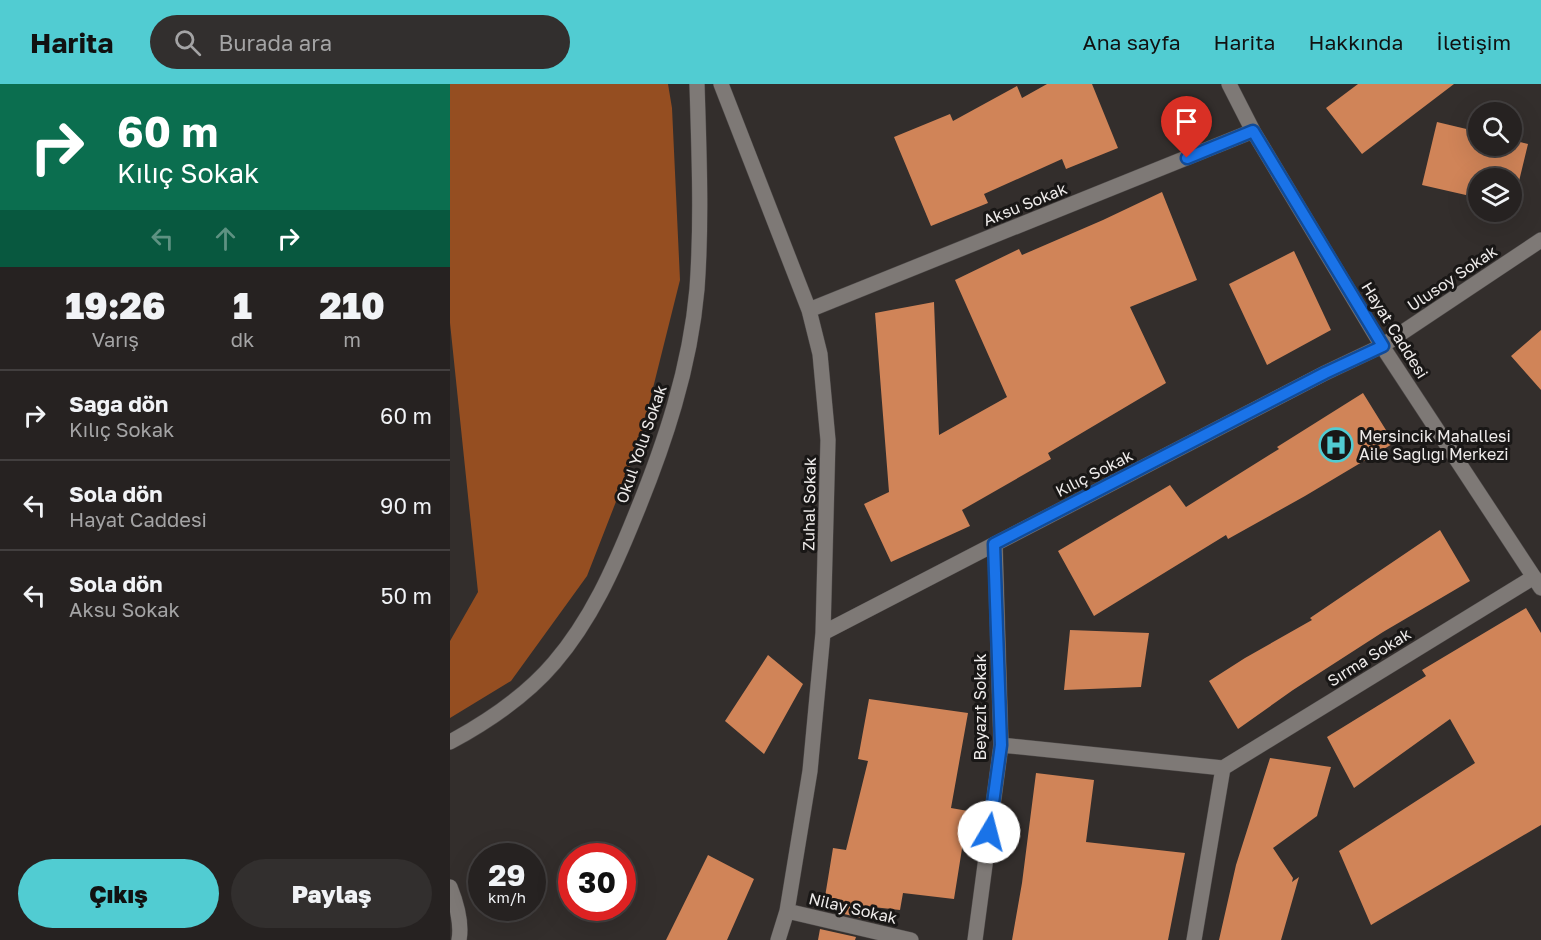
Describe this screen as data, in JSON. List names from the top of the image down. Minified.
{"streets":{"street":["Aksu Sokak","Ulusoy Sokak","Hayat Caddesi","Okul Yolu Sokak","Kılıç Sokak","Zuhal Sokak","Sırma Sokak","Beyazıt Sokak","Nilay Sokak"]},"crossings":[["Aksu Sokak","Hayat Caddesi"],["Aksu Sokak","Zuhal Sokak"],["Ulusoy Sokak","Hayat Caddesi"],["Ulusoy Sokak","Kılıç Sokak"],["Hayat Caddesi","Kılıç Sokak"],["Hayat Caddesi","Sırma Sokak"],["Kılıç Sokak","Zuhal Sokak"],["Kılıç Sokak","Beyazıt Sokak"],["Zuhal Sokak","Nilay Sokak"]],"places":{"hospital":["Mersincik Mahallesi Aile Sağlığı Merkezi"]},"page":{"header":"Harita","search":"Burada ara","nav":["Ana sayfa","Harita","Hakkında","İletişim"],"turn":["60 m","Kılıç Sokak"],"eta":["19:26","Varış","1","dk","210","m"],"list":[{"name":"Sağa dön","note":"Kılıç Sokak","value":"60 m"},{"name":"Sola dön","note":"Hayat Caddesi","value":"90 m"},{"name":"Sola dön","note":"Aksu Sokak","value":"50 m"}],"speed":"29 km/h","limit":"30","buttons":["Çıkış","Paylaş"]}}
